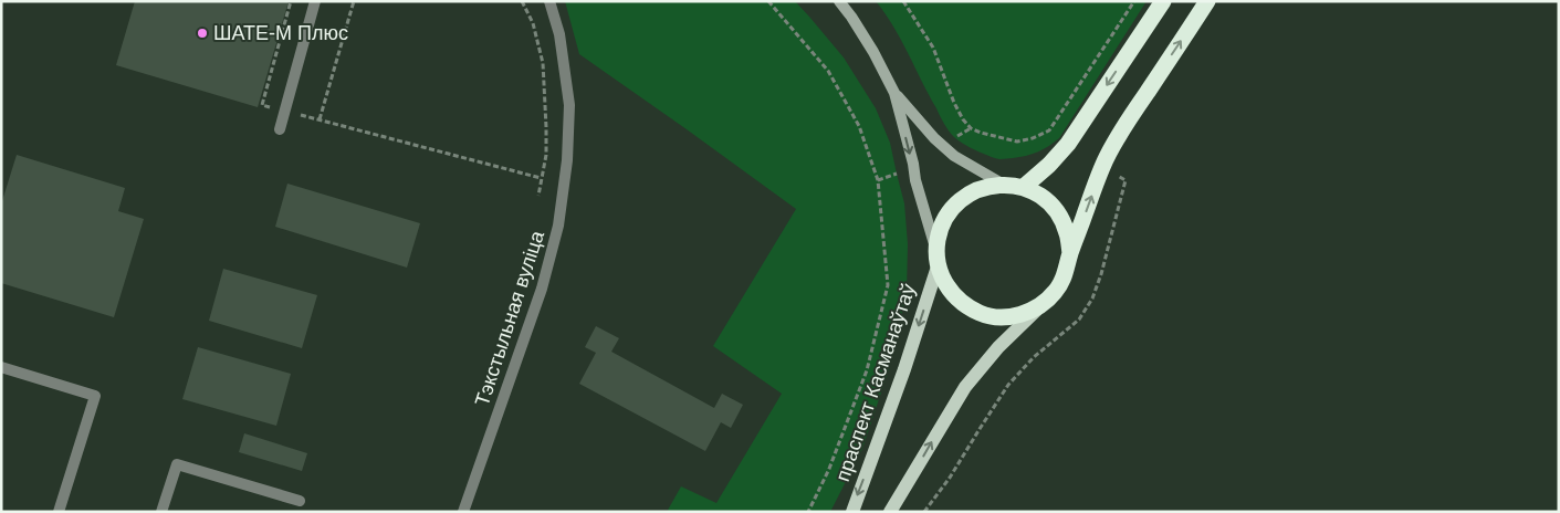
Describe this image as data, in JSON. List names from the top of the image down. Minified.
{"streets":{"highway":["праспект Касманаўтаў"],"street":["Тэкстыльная вуліца"]},"places":["ШАТЕ-М Плюс"]}
